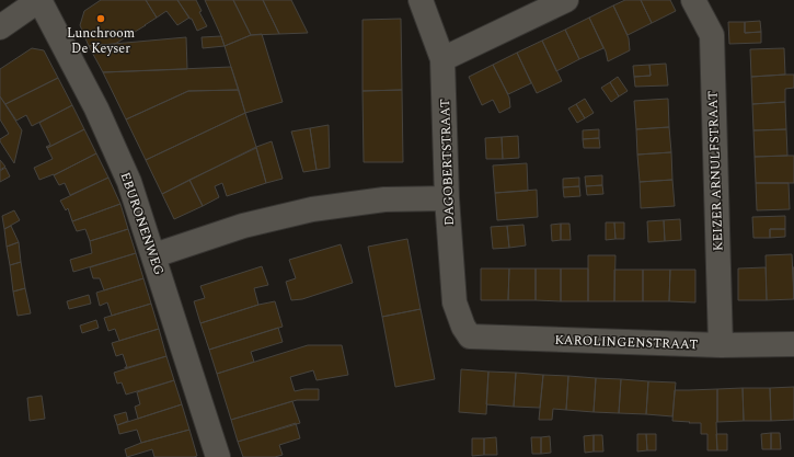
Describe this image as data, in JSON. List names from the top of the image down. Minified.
{"streets":{"street":["DAGOBERTSTRAAT","KEIZER ARNULFSTRAAT","EBURONENWEG","KAROLINGENSTRAAT"]},"crossings":[["DAGOBERTSTRAAT","KAROLINGENSTRAAT"],["KEIZER ARNULFSTRAAT","KAROLINGENSTRAAT"]],"places":["Lunchroom De Keyser"]}
